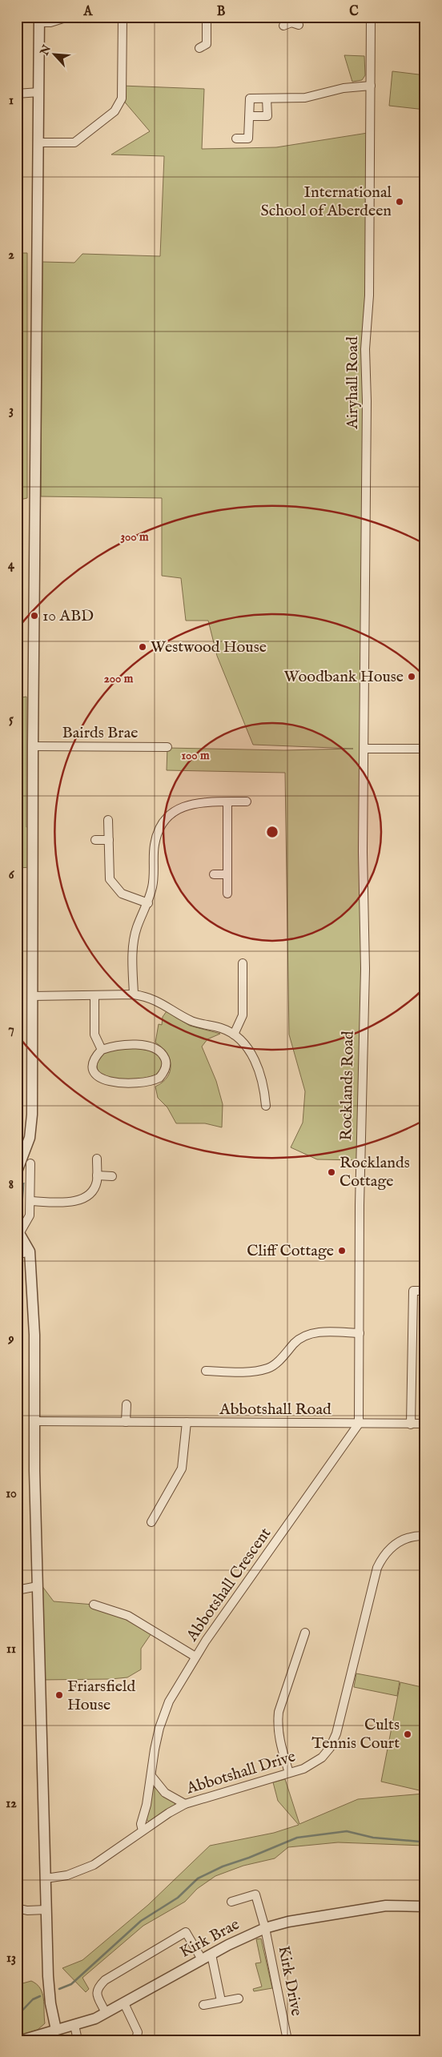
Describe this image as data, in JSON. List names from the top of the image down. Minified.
{"streets":{"street":["Airyhall Road","Bairds Brae","Rocklands Road","Abbotshall Road","Abbotshall Crescent","Abbotshall Drive","Kirk Brae","Kirk Drive"]},"crossings":[["Airyhall Road","Rocklands Road"],["Rocklands Road","Abbotshall Road"],["Rocklands Road","Abbotshall Crescent"],["Abbotshall Road","Abbotshall Crescent"],["Abbotshall Crescent","Abbotshall Drive"],["Kirk Brae","Kirk Drive"]],"places":["International School of Aberdeen","10 ABD","Westwood House","Woodbank House","Rocklands Cottage","Cliff Cottage","Friarsfield House","Cults Tennis Court"],"north":"top left","grid":{"columns":["A","B","C"],"rows":["1","2","3","4","5","6","7","8","9","10","11","12","13"]},"rings":["300 m","200 m","100 m"]}
